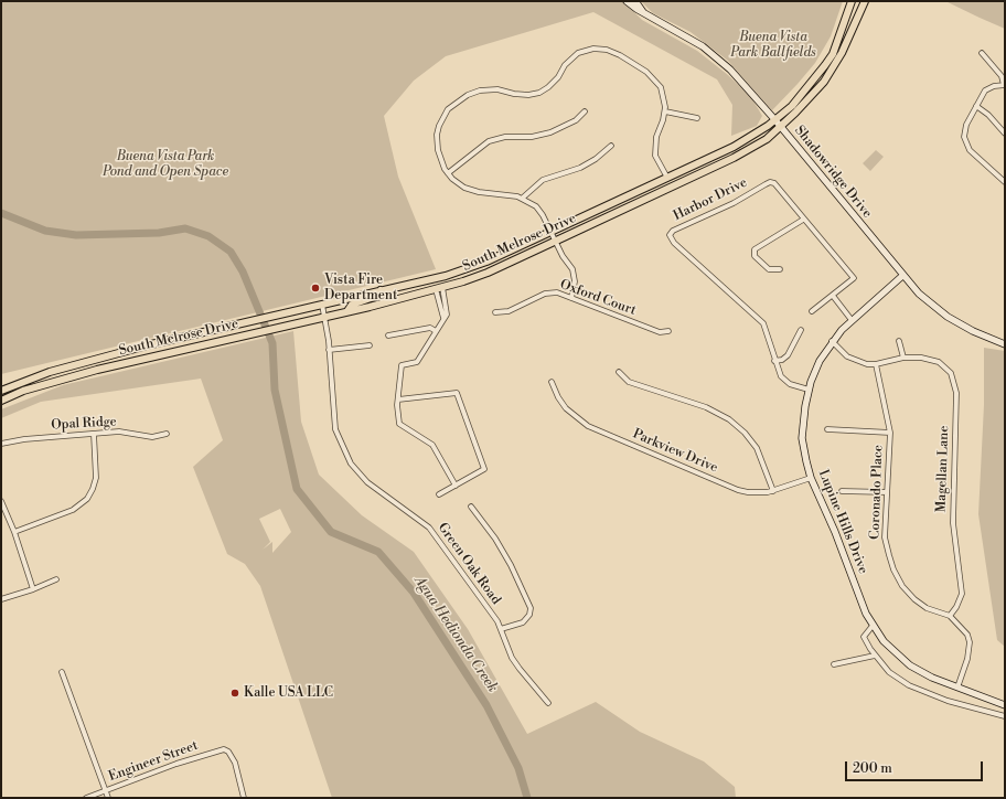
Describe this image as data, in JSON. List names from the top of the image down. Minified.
{"streets":{"main road":["South Melrose Drive"],"street":["Shadowridge Drive","Harbor Drive","Oxford Court","Opal Ridge","Parkview Drive","Magellan Lane","Coronado Place","Lupine Hills Drive","Green Oak Road","Engineer Street"]},"crossings":[["Shadowridge Drive","South Melrose Drive"],["Shadowridge Drive","Lupine Hills Drive"],["Harbor Drive","Lupine Hills Drive"],["South Melrose Drive","Green Oak Road"],["Parkview Drive","Lupine Hills Drive"],["Magellan Lane","Coronado Place"],["Magellan Lane","Lupine Hills Drive"]],"water":["Agua Hedionda Creek"],"parks":["Buena Vista Park Ballfields","Buena Vista Park Pond and Open Space"],"places":["Vista Fire Department","Kalle USA LLC"],"scale_bar":"200 m"}
